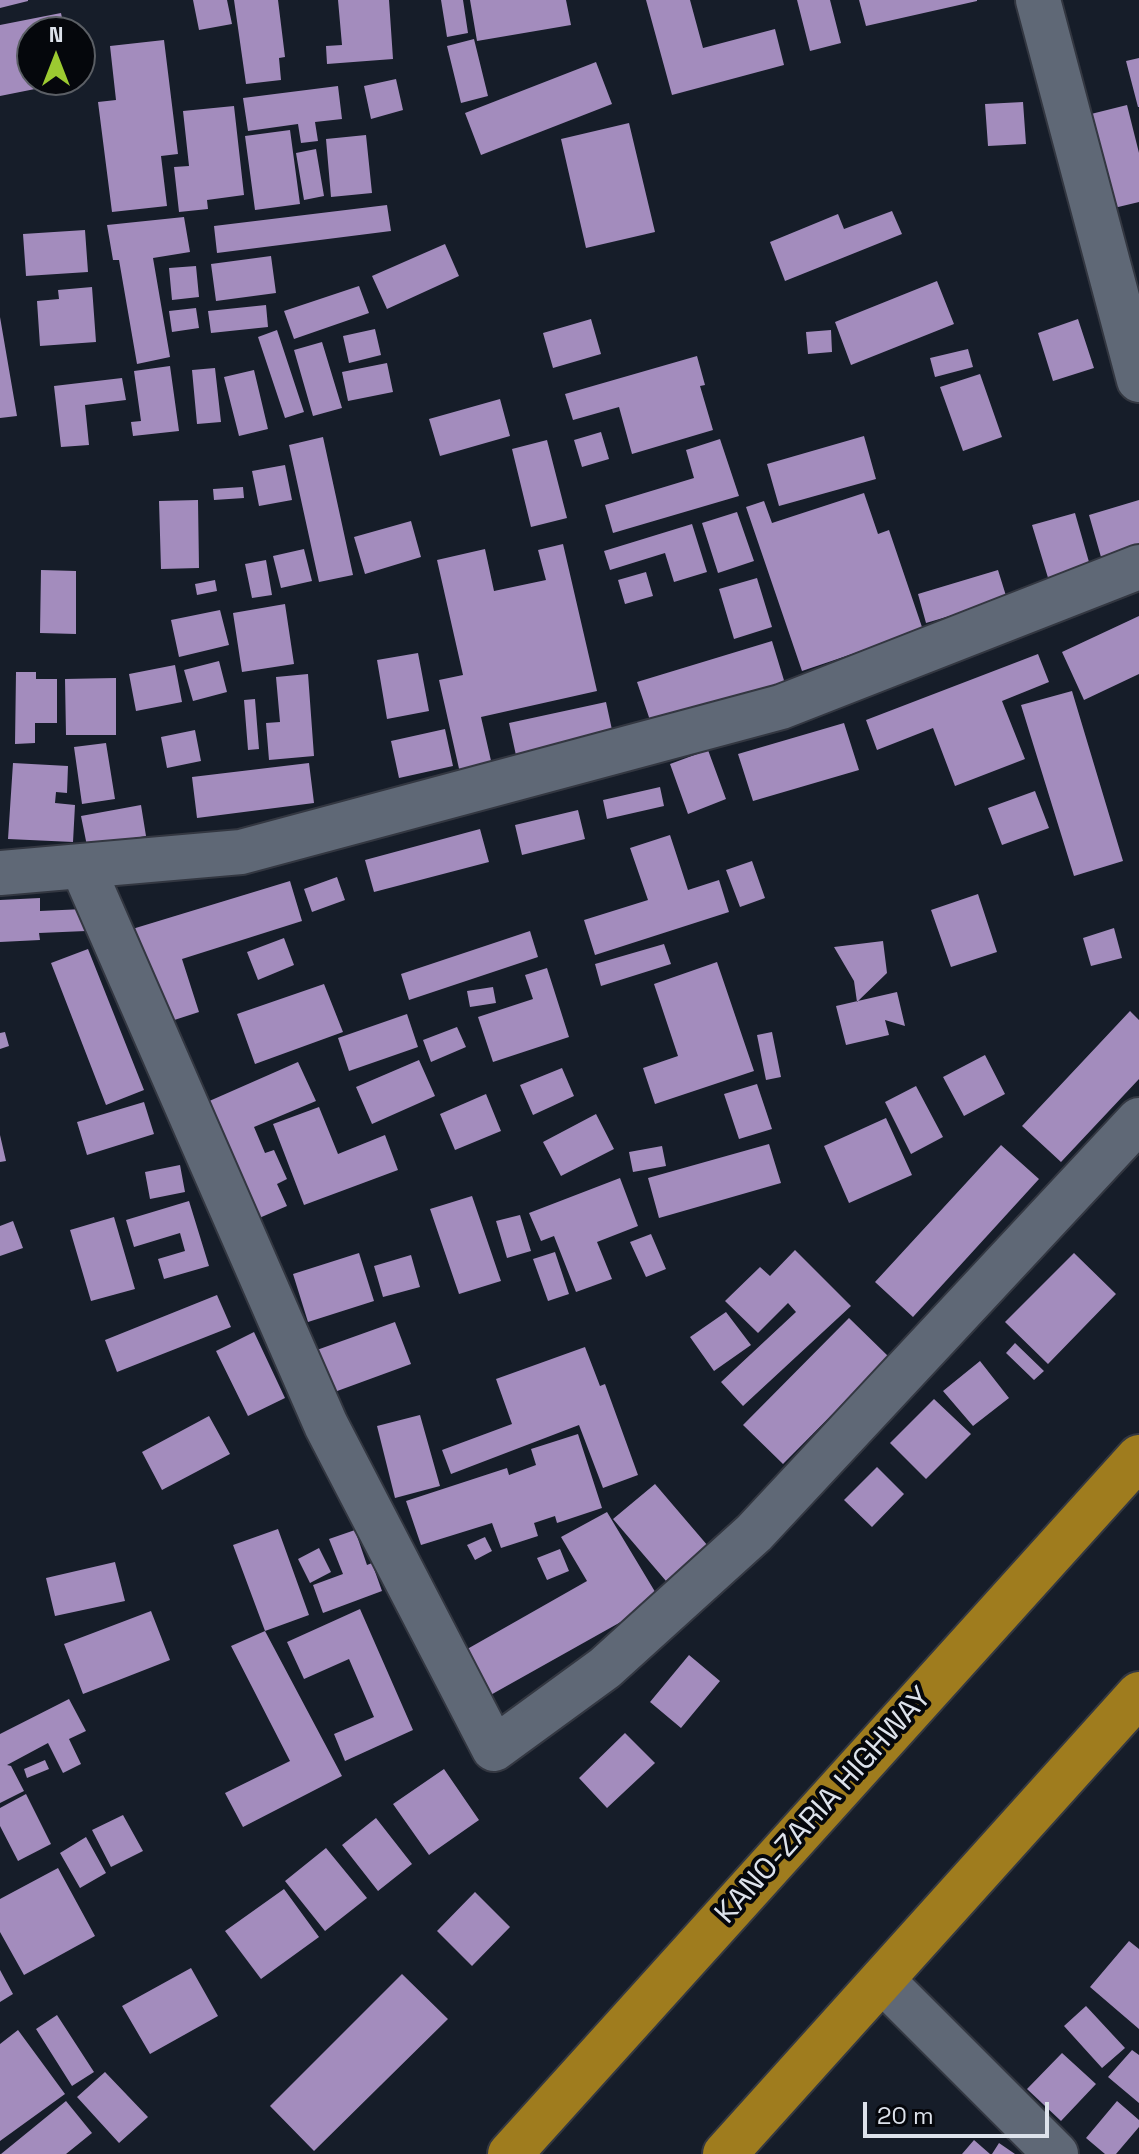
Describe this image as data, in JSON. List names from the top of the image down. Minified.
{"streets":{"highway":["KANO-ZARIA HIGHWAY"]},"scale_bar":"20 m","north":"top"}
